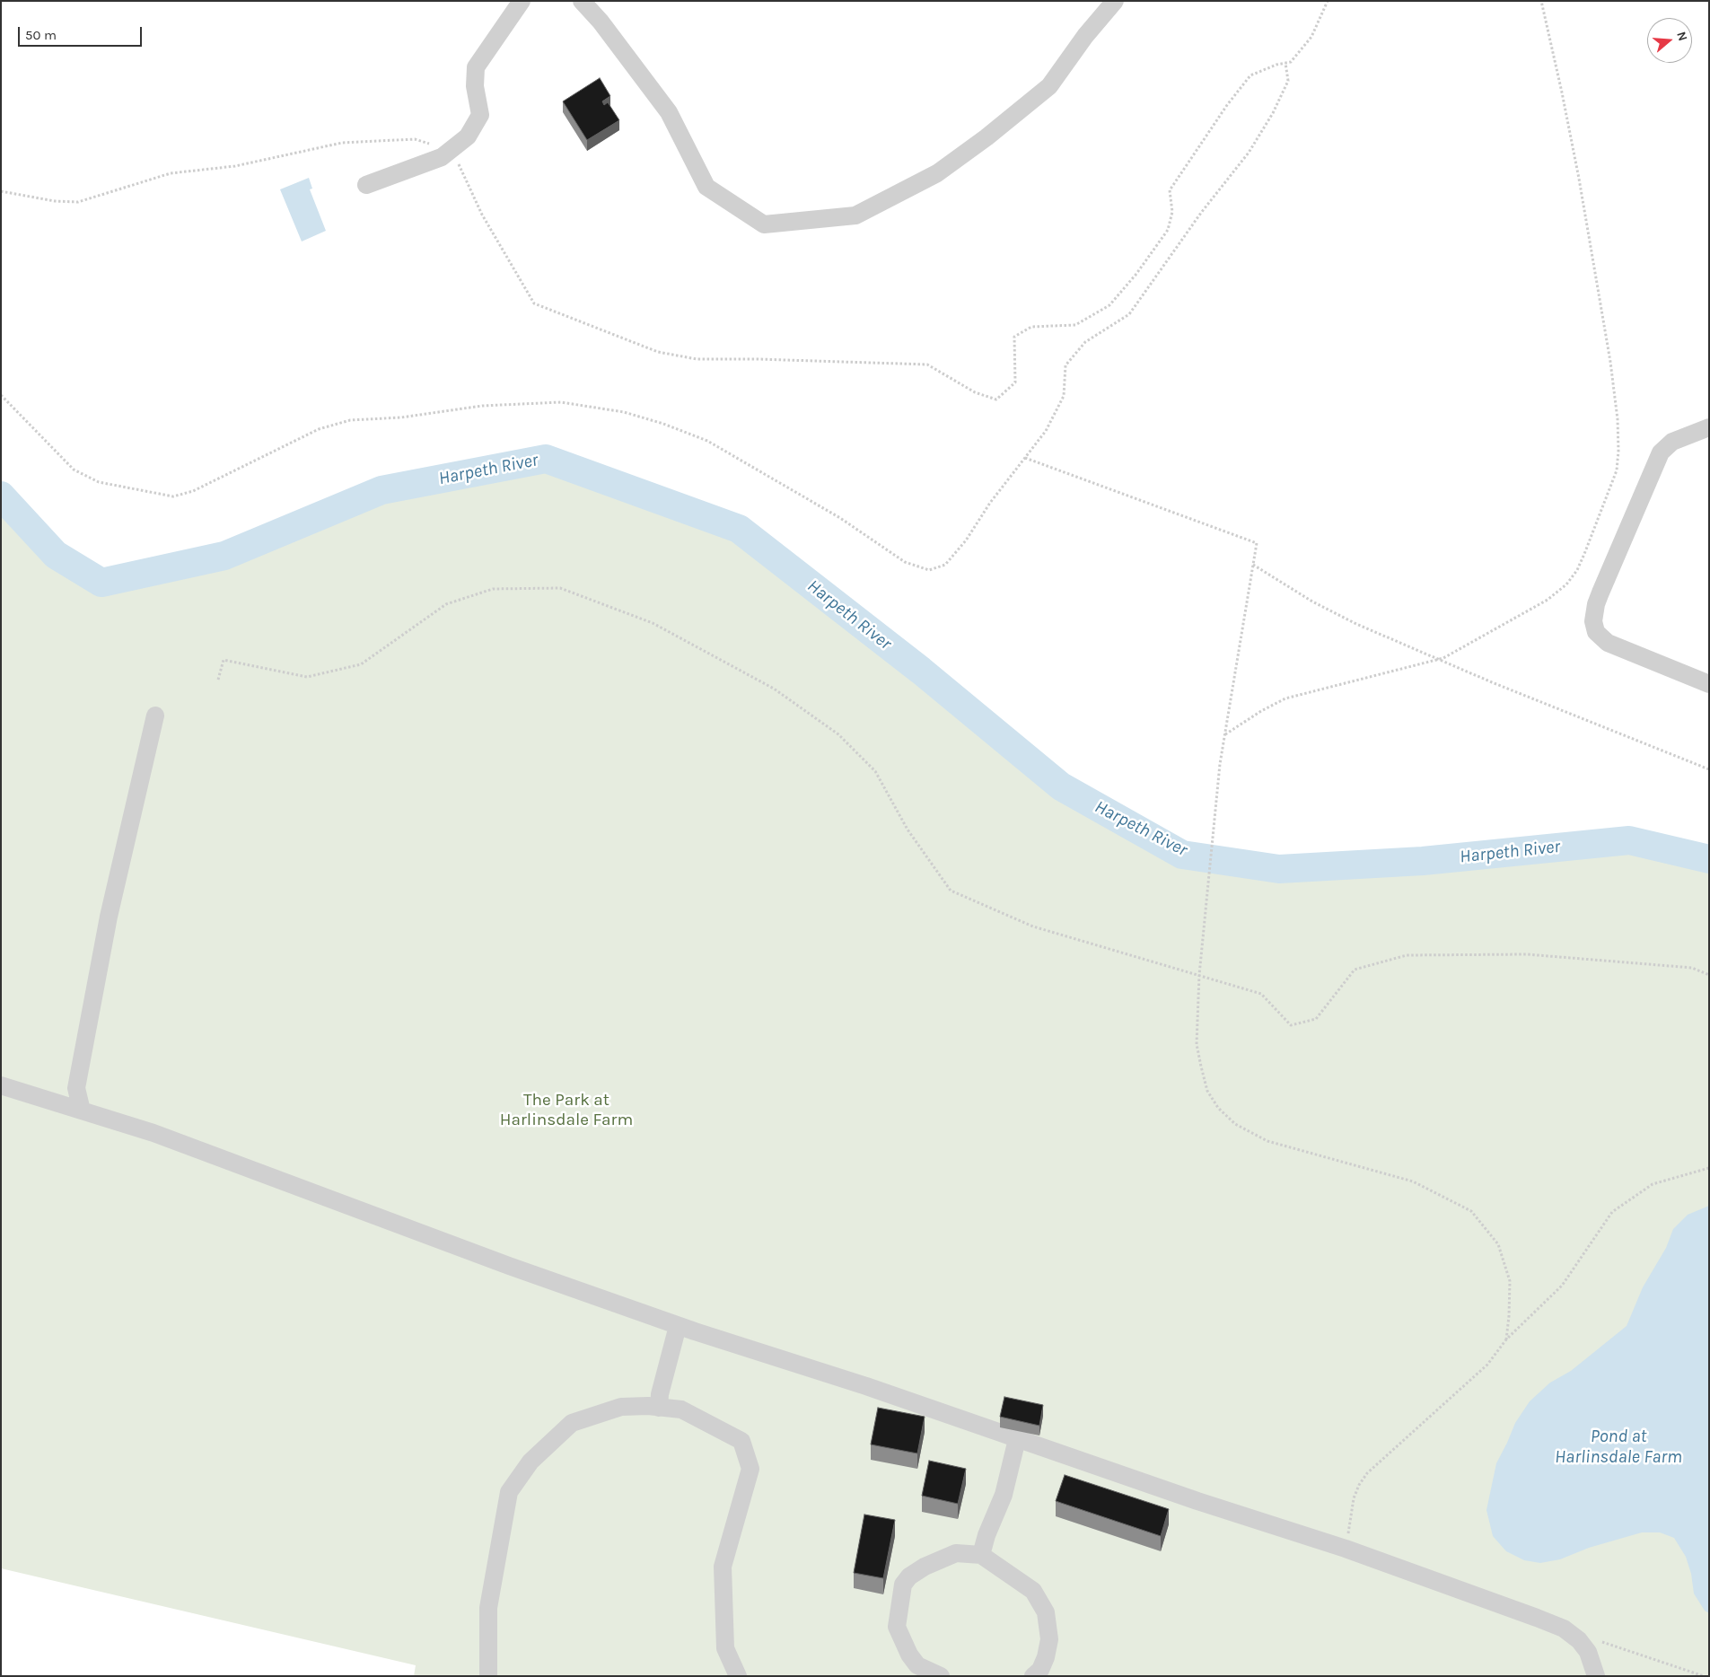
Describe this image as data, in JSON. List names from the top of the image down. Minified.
{"water":["Harpeth River","Pond at Harlinsdale Farm"],"parks":["The Park at Harlinsdale Farm"],"scale_bar":"50 m","north":"right"}
